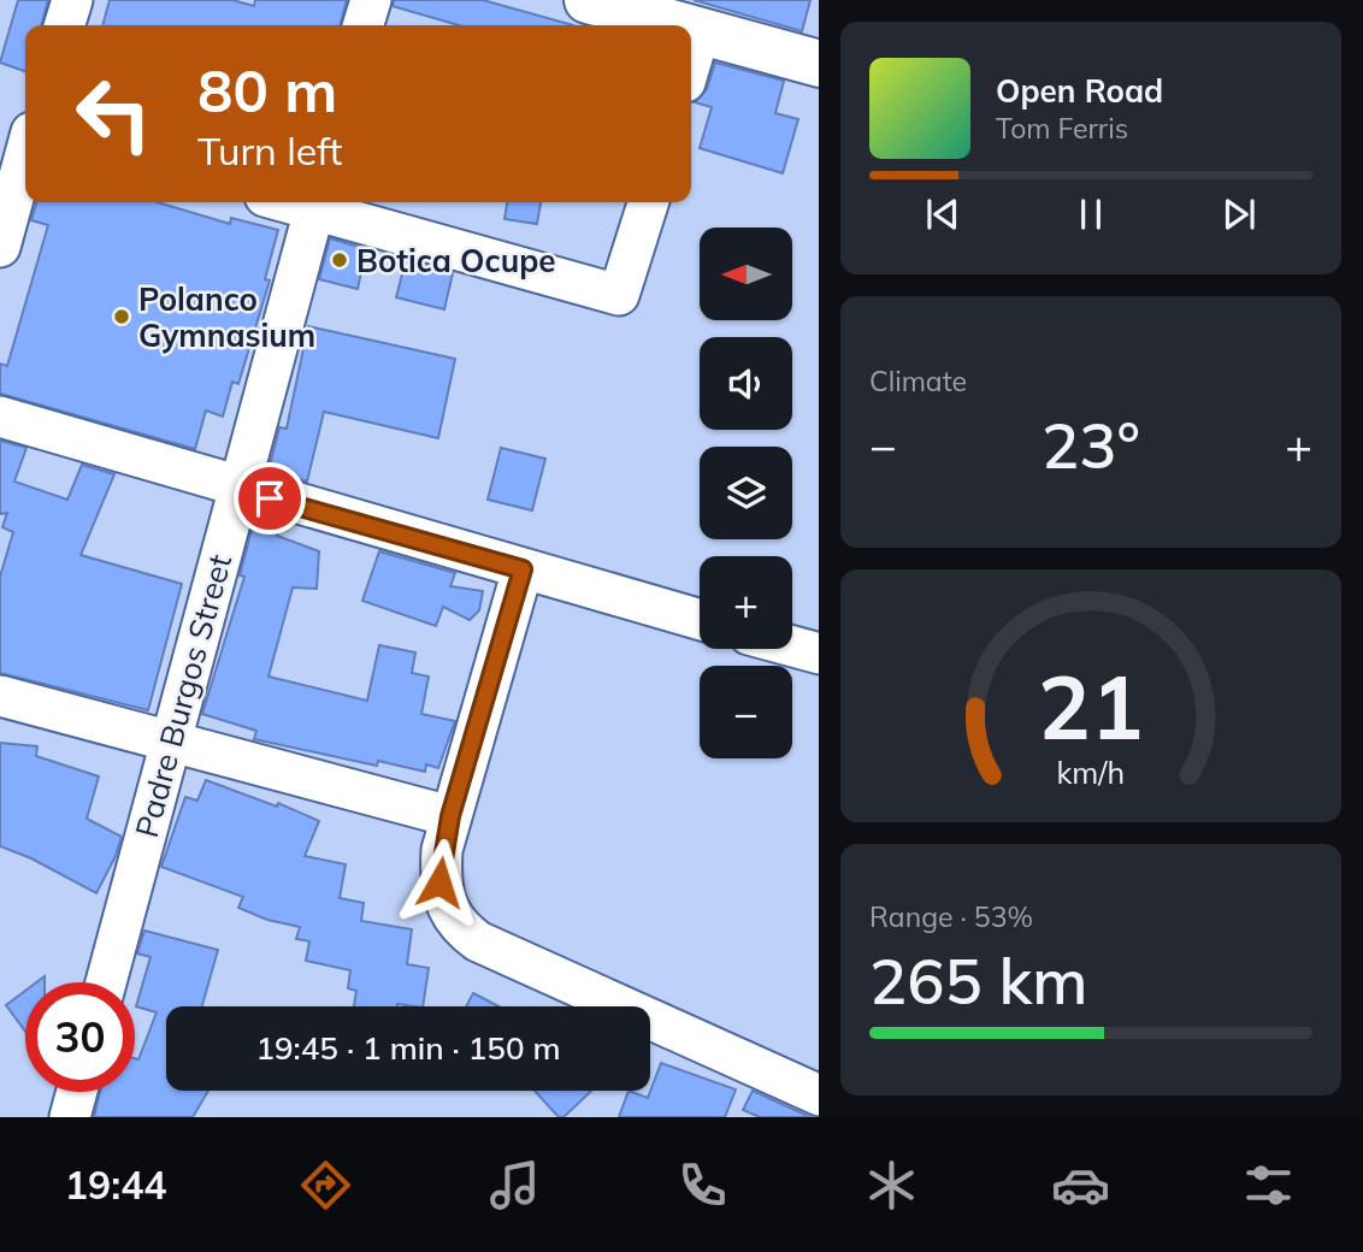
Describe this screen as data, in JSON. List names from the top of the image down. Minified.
{"streets":{"street":["Padre Burgos Street"]},"places":["Botica Ocupe","Polanco Gymnasium"],"north":"left","page":{"turn":["80 m","Turn left"],"song":["Open Road","Tom Ferris"],"map_buttons":["+","−"],"tile":["Climate",["Range · 53%","265 km"]],"heat":["−","23°","+"],"limit":"30","trip":"19:45 · 1 min · 150 m","tabs":"19:44","gauge":["21","km/h"]}}
